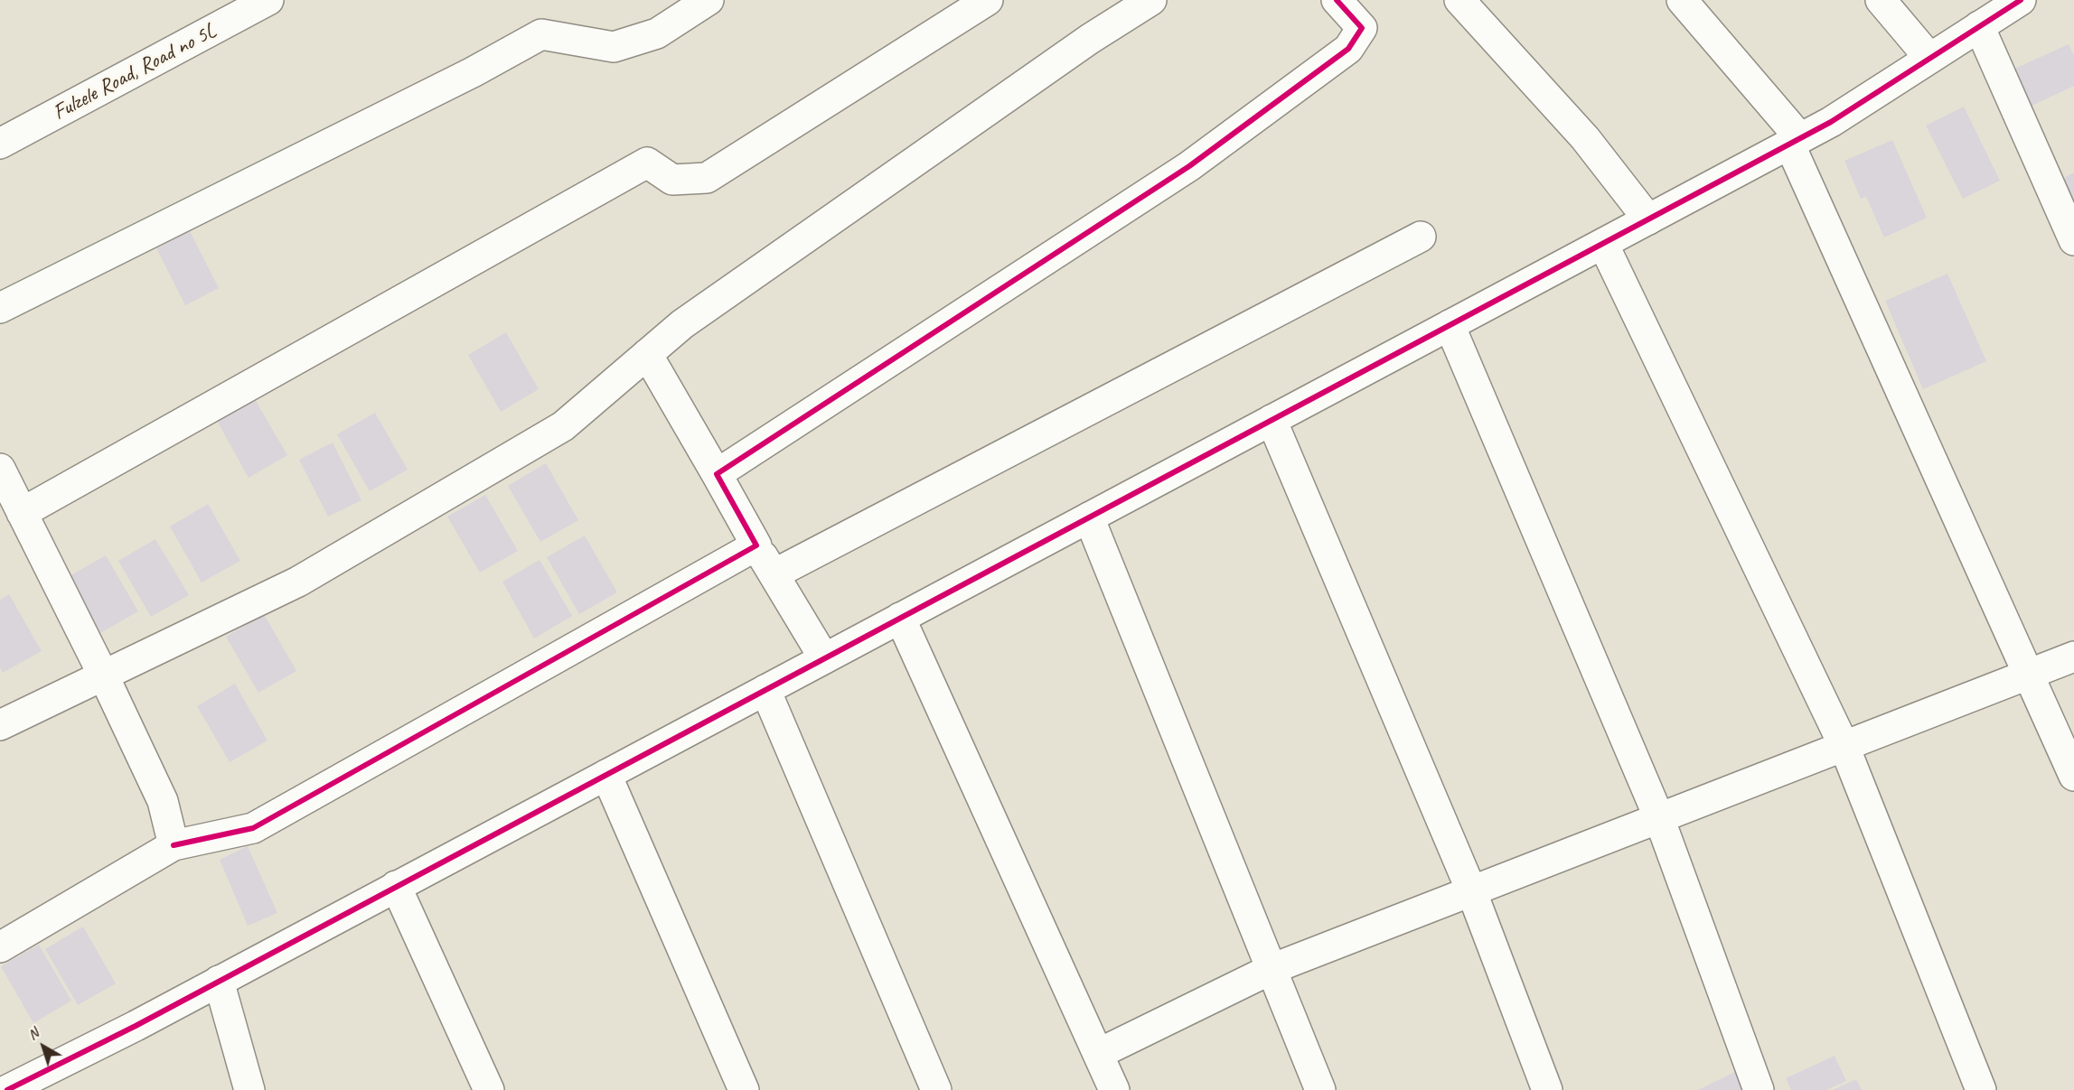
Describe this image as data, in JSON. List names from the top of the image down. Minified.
{"streets":{"street":["Fulzele Road, Road no 5L"]},"north":"top left"}
